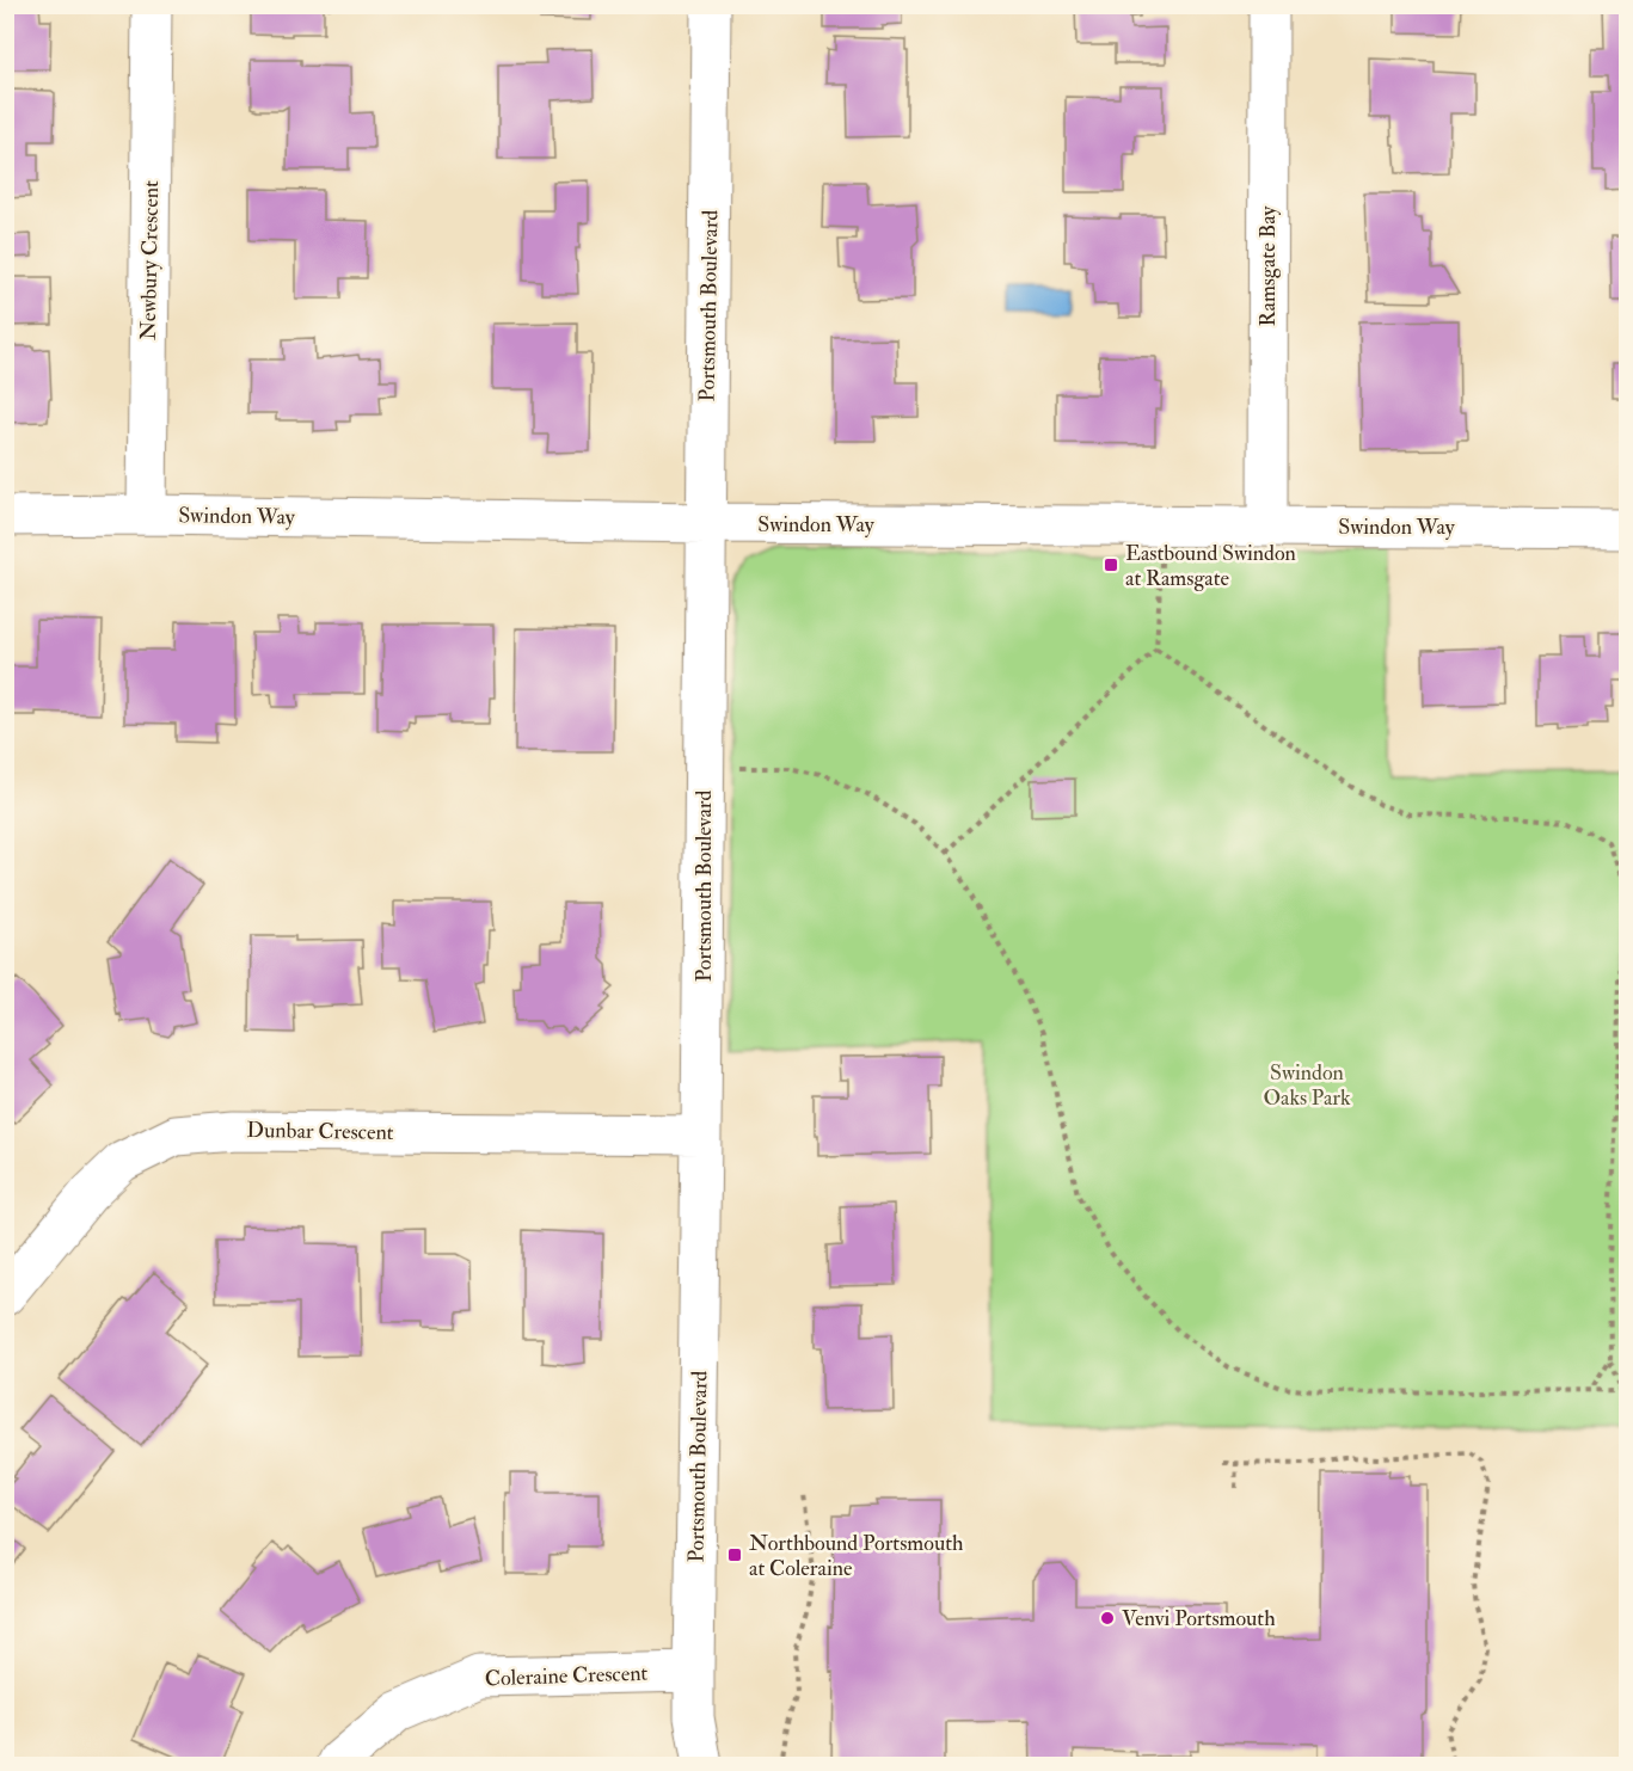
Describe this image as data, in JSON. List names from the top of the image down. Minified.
{"streets":{"street":["Newbury Crescent","Ramsgate Bay","Portsmouth Boulevard","Swindon Way","Dunbar Crescent","Coleraine Crescent"]},"crossings":[["Newbury Crescent","Swindon Way"],["Ramsgate Bay","Swindon Way"],["Portsmouth Boulevard","Swindon Way"],["Portsmouth Boulevard","Dunbar Crescent"],["Portsmouth Boulevard","Coleraine Crescent"]],"parks":["Swindon Oaks Park"],"places":{"transit":["Eastbound Swindon at Ramsgate","Northbound Portsmouth at Coleraine"],"other":["Venvi Portsmouth"]}}
